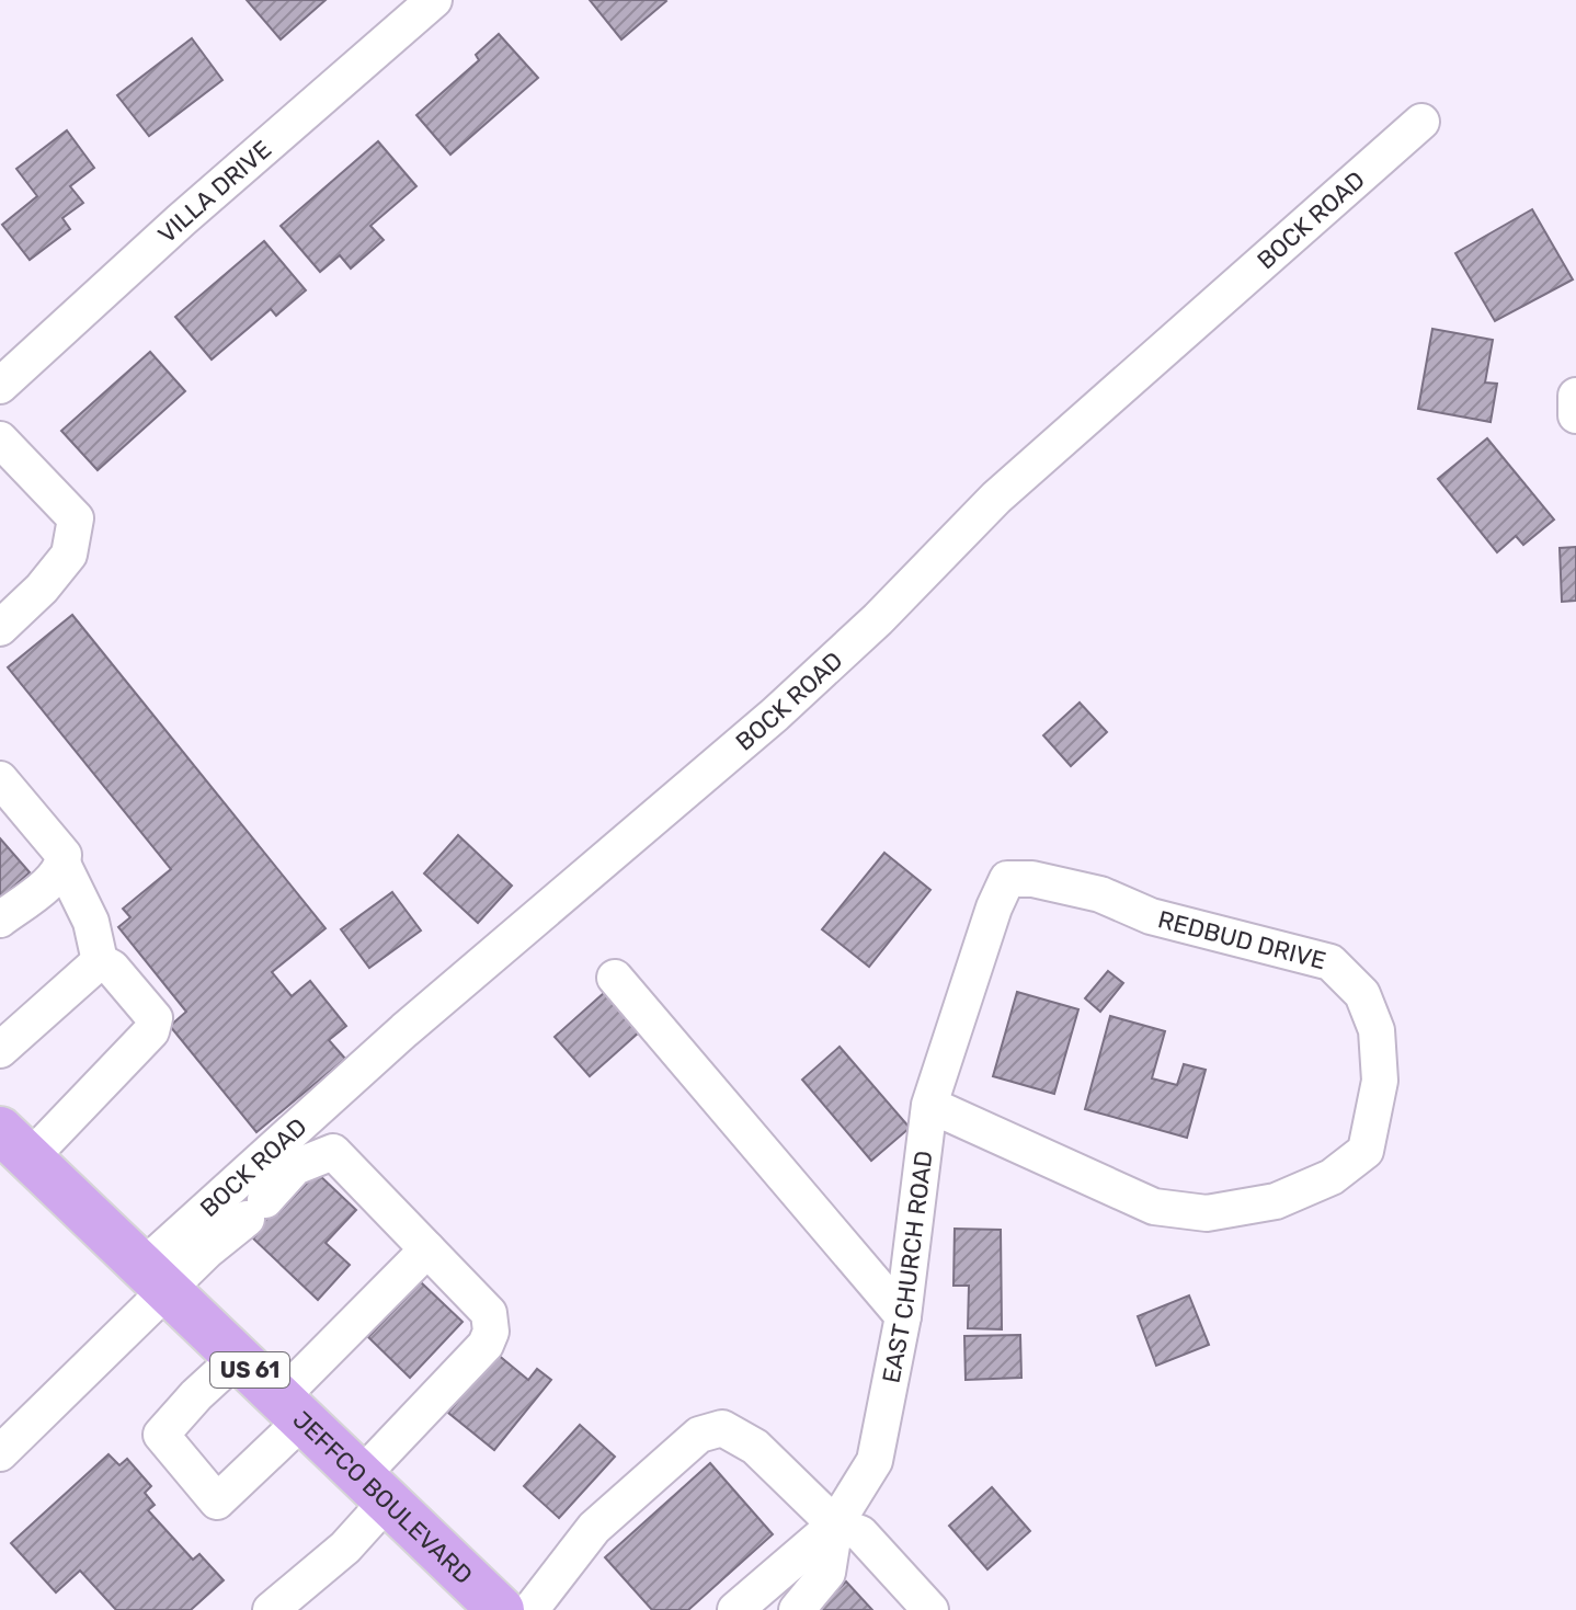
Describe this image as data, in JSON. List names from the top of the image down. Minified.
{"streets":{"main road":["US 61","JEFFCO BOULEVARD"],"street":["VILLA DRIVE","BOCK ROAD","REDBUD DRIVE","EAST CHURCH ROAD"]},"crossings":[["BOCK ROAD","JEFFCO BOULEVARD"],["REDBUD DRIVE","EAST CHURCH ROAD"]]}
